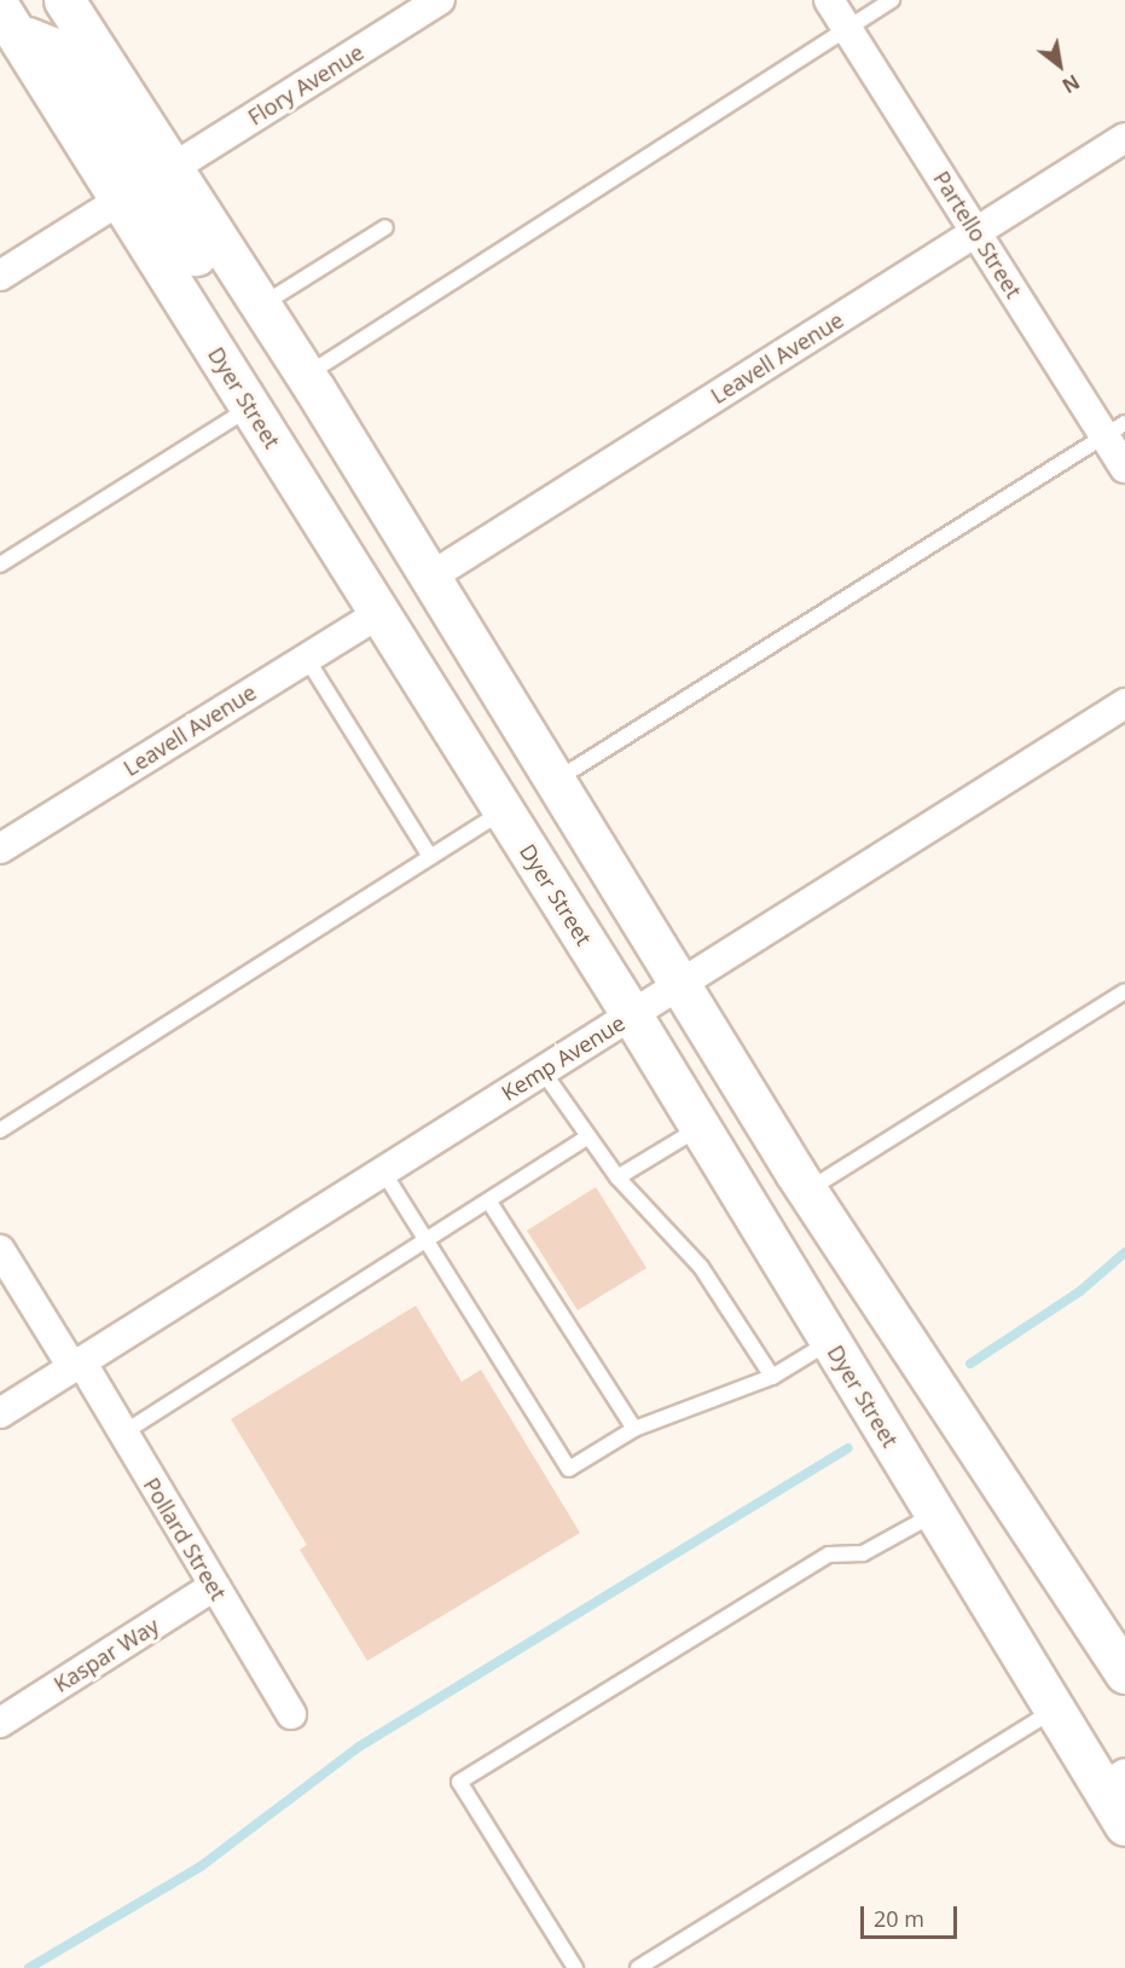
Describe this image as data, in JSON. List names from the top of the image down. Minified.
{"streets":{"main road":["Dyer Street"],"street":["Flory Avenue","Partello Street","Leavell Avenue","Kemp Avenue","Pollard Street","Kaspar Way"]},"crossings":[["Partello Street","Leavell Avenue"],["Leavell Avenue","Dyer Street"],["Dyer Street","Kemp Avenue"],["Kemp Avenue","Pollard Street"],["Pollard Street","Kaspar Way"]],"scale_bar":"20 m","north":"bottom right"}
